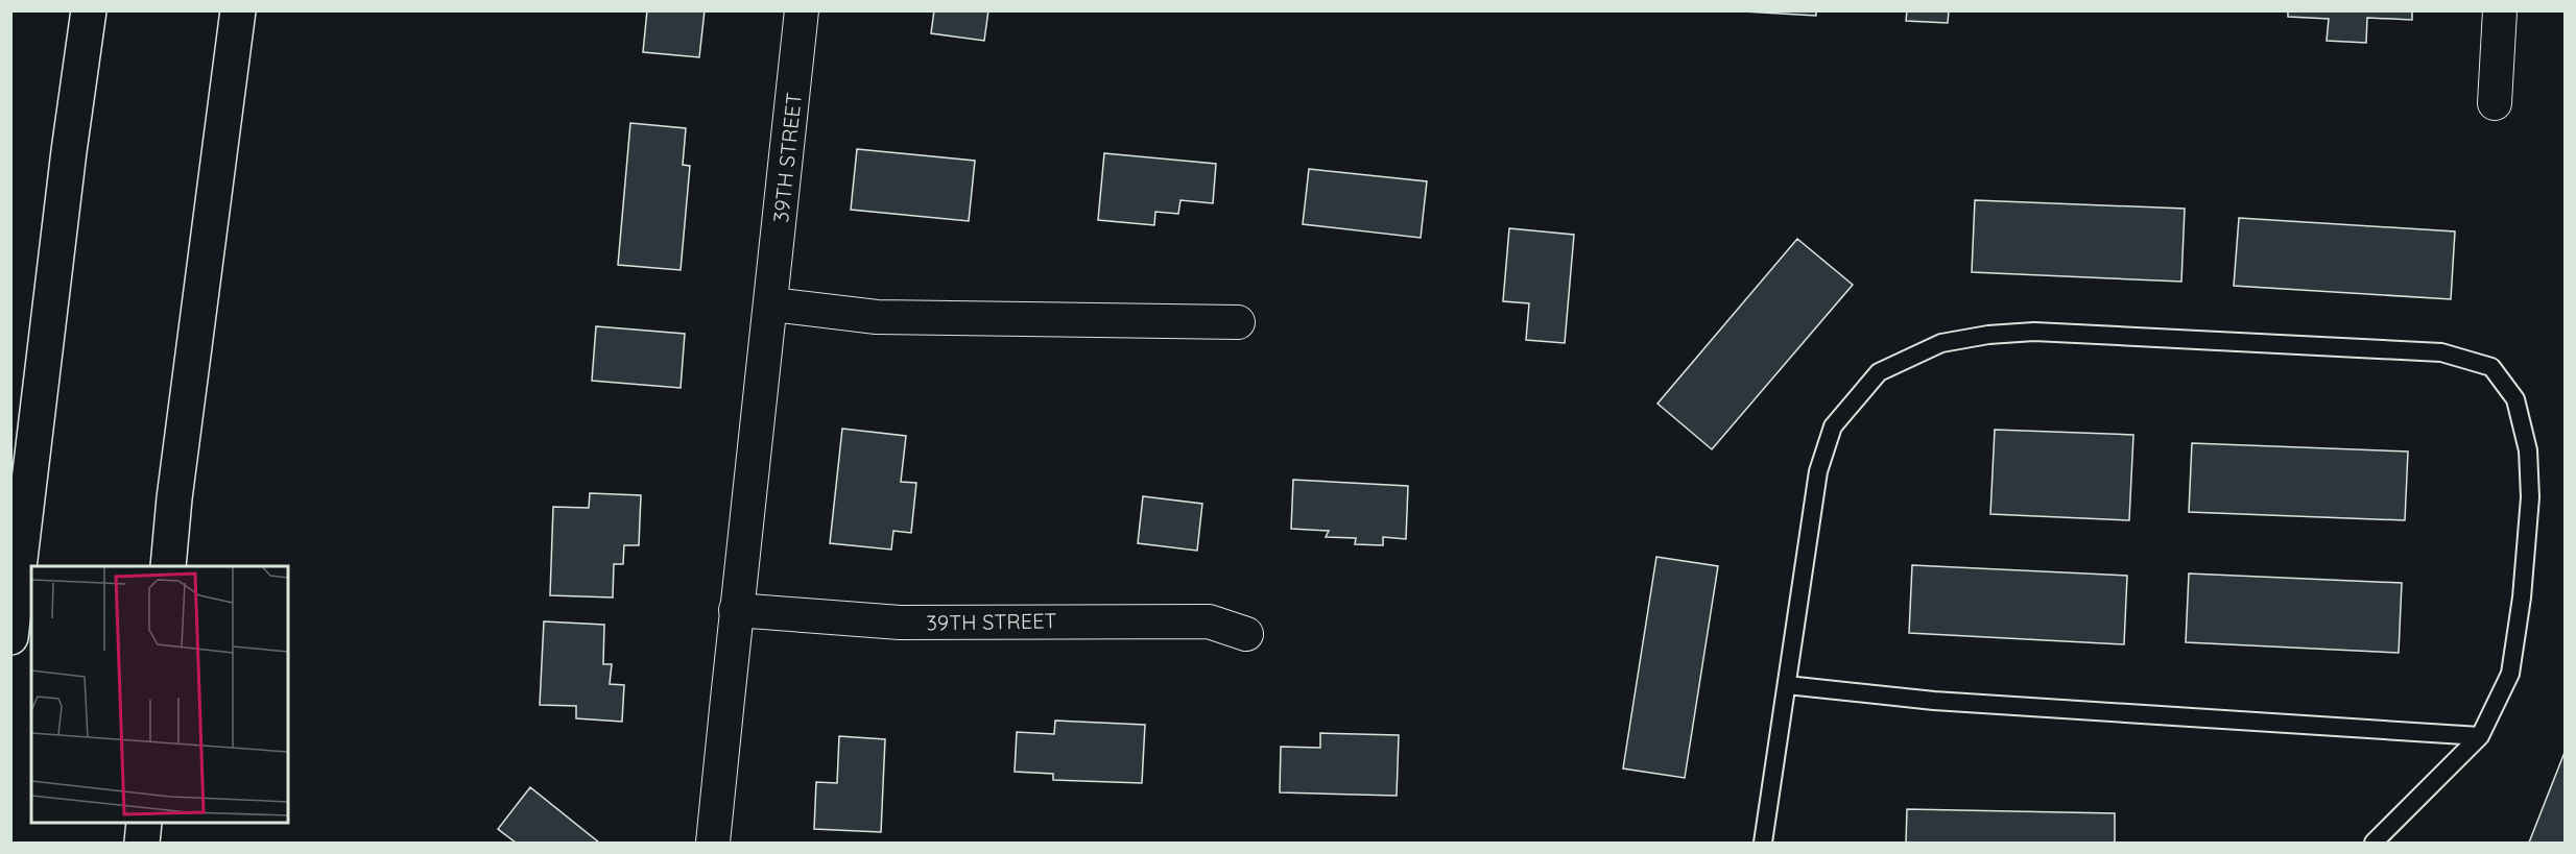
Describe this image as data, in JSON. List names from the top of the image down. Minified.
{"streets":{"street":["39TH STREET"]}}
